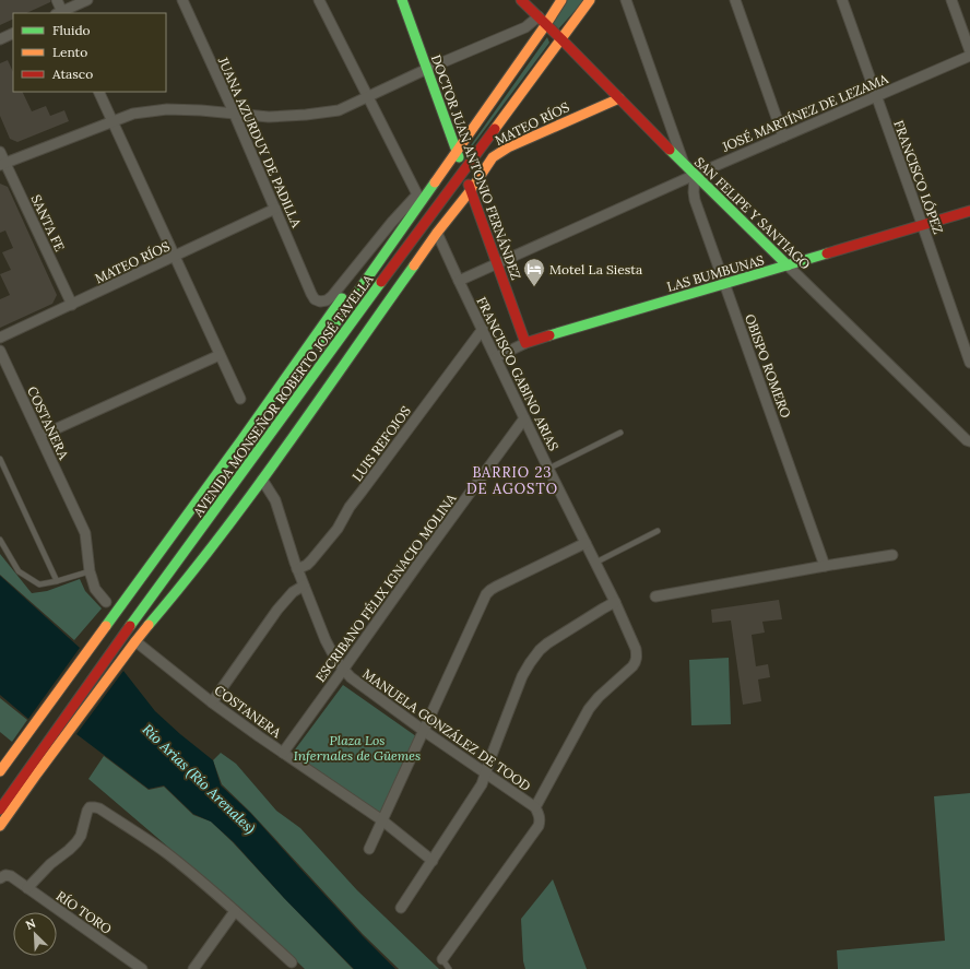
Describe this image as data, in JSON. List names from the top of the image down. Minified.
{"streets":{"main road":["MATEO RÍOS","DOCTOR JUAN ANTONIO FERNÁNDEZ","SAN FELIPE Y SANTIAGO","LAS BUMBUNAS","AVENIDA MONSEÑOR ROBERTO JOSÉ TAVELLA"],"street":["JOSÉ MARTÍNEZ DE LEZAMA","JUANA AZURDUY DE PADILLA","FRANCISCO LÓPEZ","SANTA FE","OBISPO ROMERO","FRANCISCO GABINO ARIAS","COSTANERA","LUIS REFOJOS","ESCRIBANO FÉLIX IGNACIO MOLINA","MANUELA GONZÁLEZ DE TOOD","RÍO TORO"]},"crossings":[["JOSÉ MARTÍNEZ DE LEZAMA","DOCTOR JUAN ANTONIO FERNÁNDEZ"],["JOSÉ MARTÍNEZ DE LEZAMA","FRANCISCO LÓPEZ"],["JOSÉ MARTÍNEZ DE LEZAMA","SAN FELIPE Y SANTIAGO"],["JOSÉ MARTÍNEZ DE LEZAMA","OBISPO ROMERO"],["JOSÉ MARTÍNEZ DE LEZAMA","FRANCISCO GABINO ARIAS"],["MATEO RÍOS","JUANA AZURDUY DE PADILLA"],["MATEO RÍOS","DOCTOR JUAN ANTONIO FERNÁNDEZ"],["MATEO RÍOS","SAN FELIPE Y SANTIAGO"],["MATEO RÍOS","SANTA FE"],["MATEO RÍOS","FRANCISCO GABINO ARIAS"],["MATEO RÍOS","AVENIDA MONSEÑOR ROBERTO JOSÉ TAVELLA"],["MATEO RÍOS","COSTANERA"],["MATEO RÍOS","MANUELA GONZÁLEZ DE TOOD"],["DOCTOR JUAN ANTONIO FERNÁNDEZ","LAS BUMBUNAS"],["DOCTOR JUAN ANTONIO FERNÁNDEZ","AVENIDA MONSEÑOR ROBERTO JOSÉ TAVELLA"],["FRANCISCO LÓPEZ","LAS BUMBUNAS"],["SAN FELIPE Y SANTIAGO","LAS BUMBUNAS"],["SAN FELIPE Y SANTIAGO","OBISPO ROMERO"],["SAN FELIPE Y SANTIAGO","AVENIDA MONSEÑOR ROBERTO JOSÉ TAVELLA"],["LAS BUMBUNAS","OBISPO ROMERO"],["LAS BUMBUNAS","FRANCISCO GABINO ARIAS"],["FRANCISCO GABINO ARIAS","LUIS REFOJOS"],["FRANCISCO GABINO ARIAS","ESCRIBANO FÉLIX IGNACIO MOLINA"],["FRANCISCO GABINO ARIAS","MANUELA GONZÁLEZ DE TOOD"],["COSTANERA","ESCRIBANO FÉLIX IGNACIO MOLINA"],["LUIS REFOJOS","MANUELA GONZÁLEZ DE TOOD"],["ESCRIBANO FÉLIX IGNACIO MOLINA","MANUELA GONZÁLEZ DE TOOD"]],"districts":["BARRIO 23 DE AGOSTO"],"water":["Río Arias (Río Arenales)"],"parks":["Plaza Los Infernales de Güemes"],"places":{"hotel":["Motel La Siesta"]},"legend":["Fluido","Lento","Atasco"],"north":"top left"}
